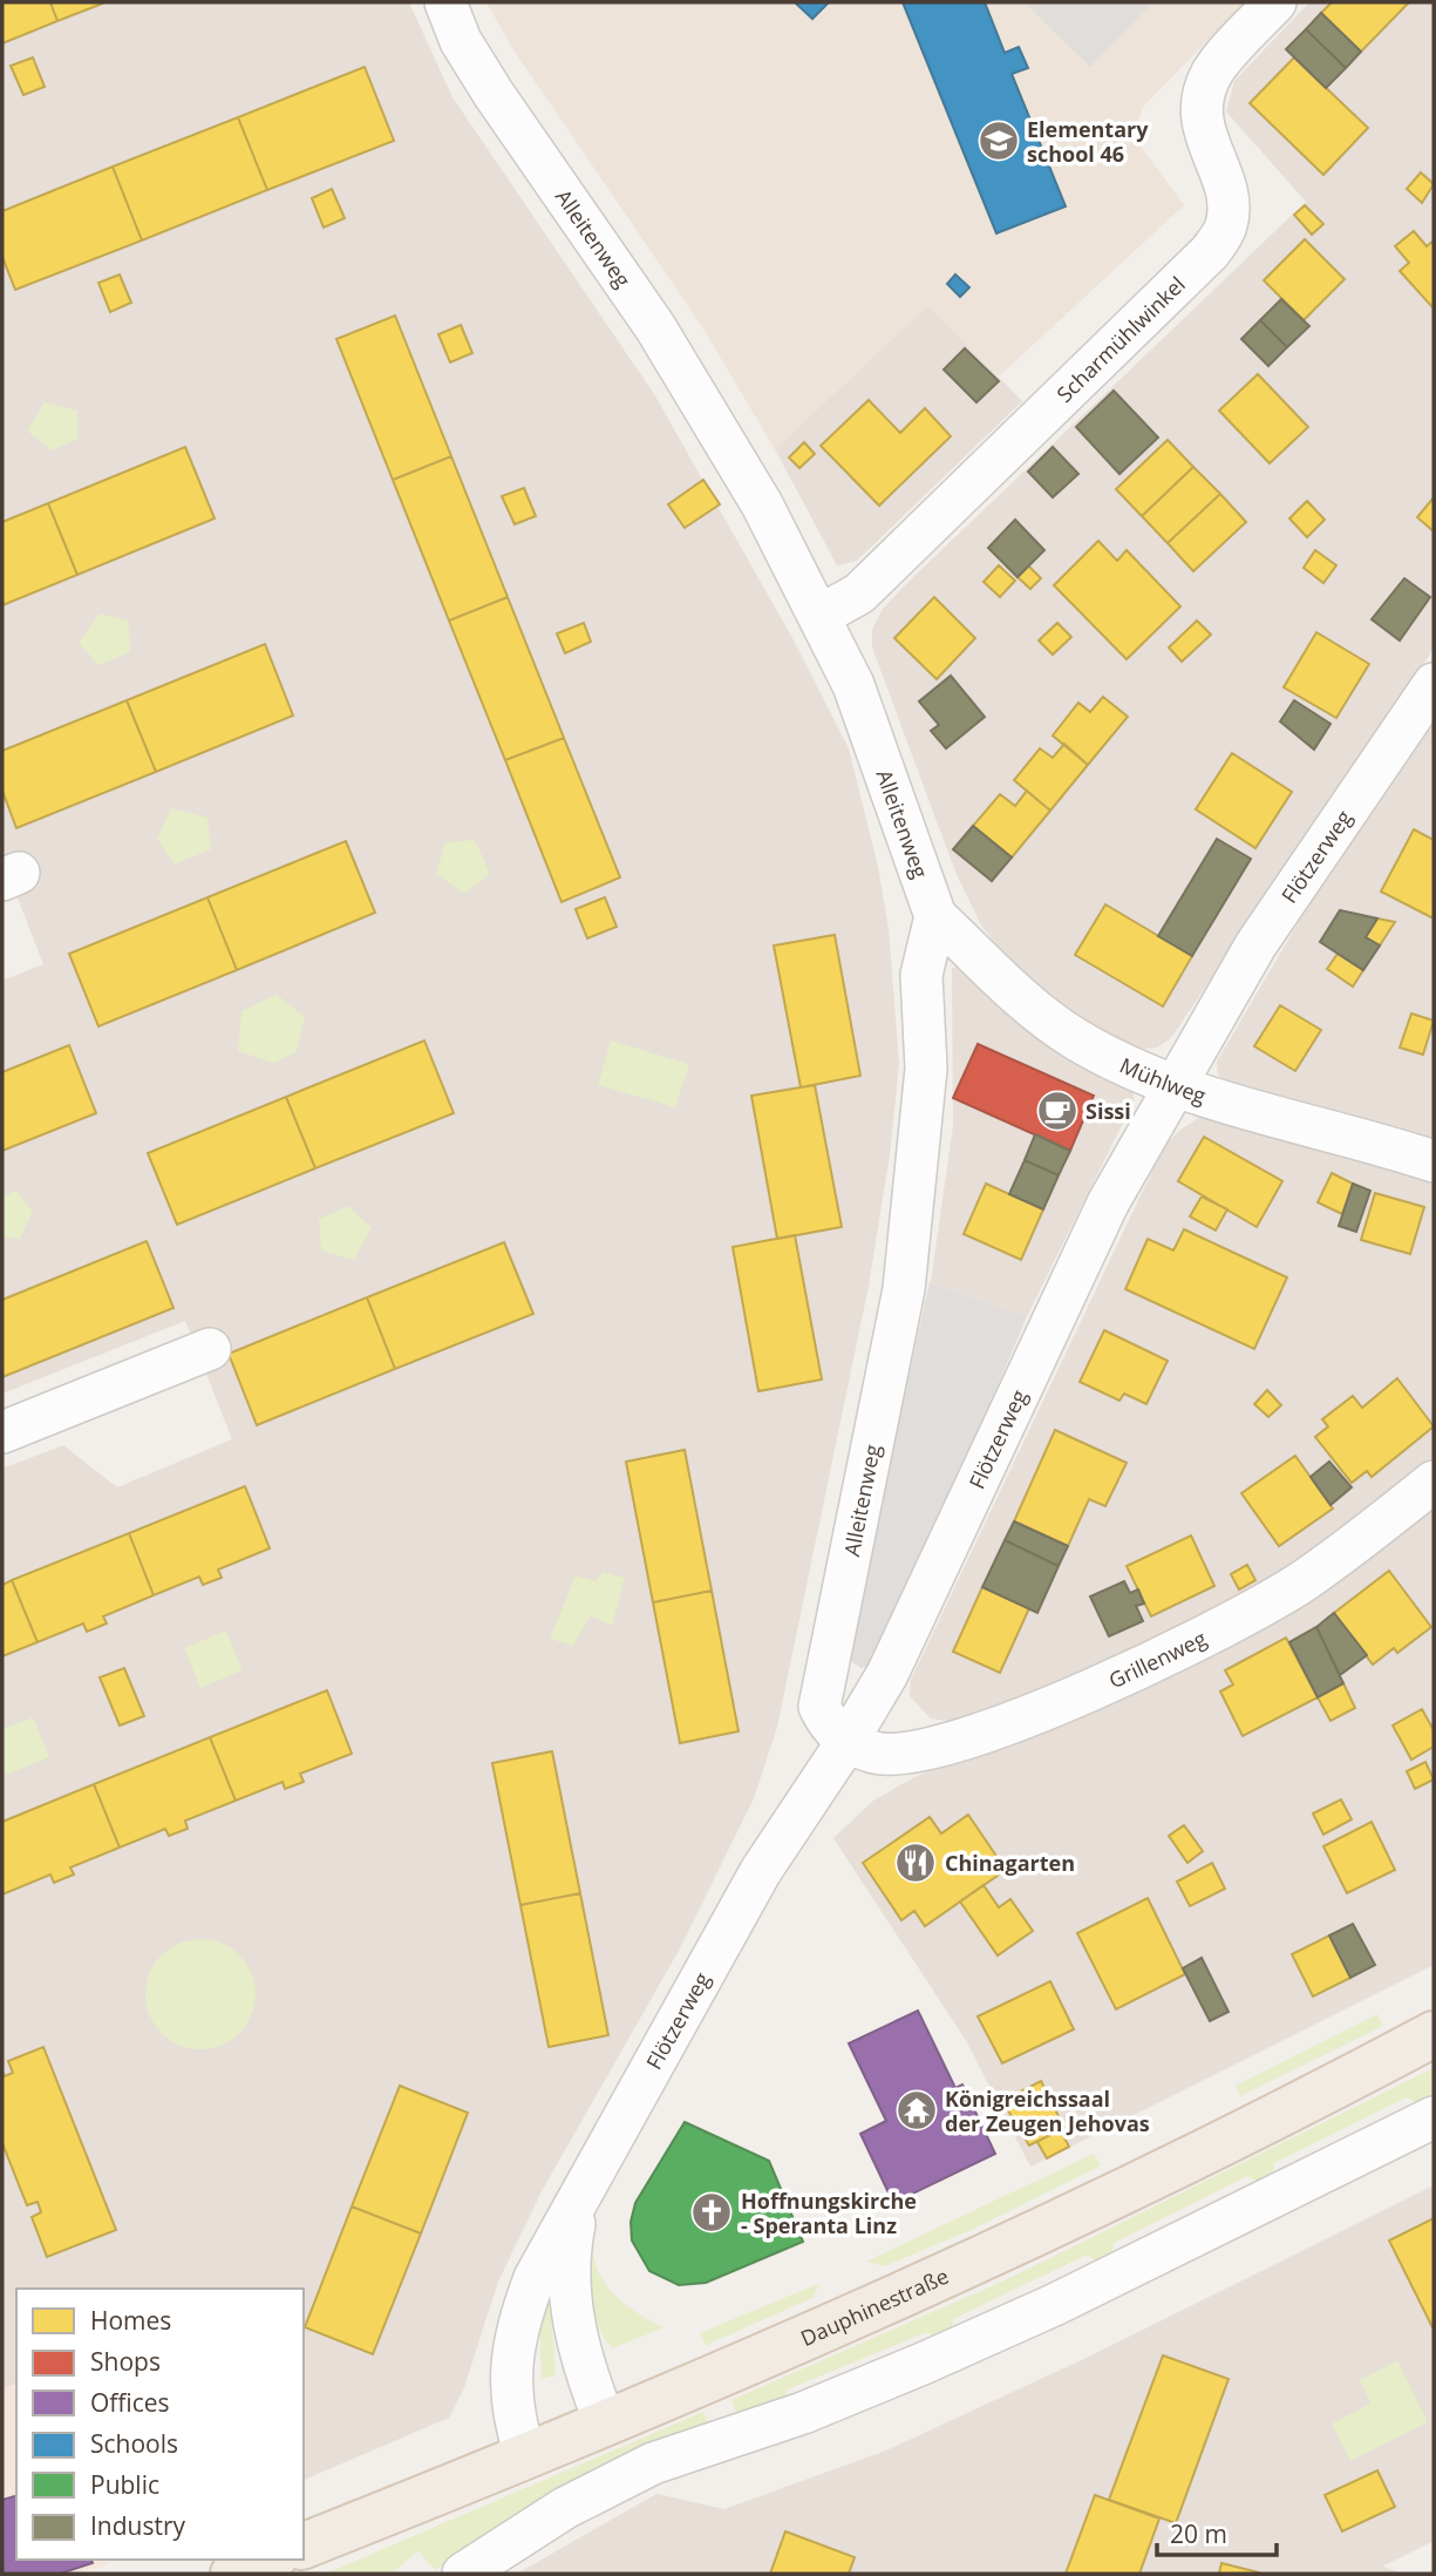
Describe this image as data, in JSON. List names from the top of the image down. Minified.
{"streets":{"main road":["Dauphinestraße"],"street":["Alleitenweg","Scharmühlwinkel","Flötzerweg","Mühlweg","Grillenweg"]},"crossings":[["Alleitenweg","Scharmühlwinkel"],["Alleitenweg","Flötzerweg"],["Alleitenweg","Mühlweg"],["Alleitenweg","Grillenweg"],["Flötzerweg","Mühlweg"],["Flötzerweg","Grillenweg"],["Flötzerweg","Dauphinestraße"]],"places":{"school or university":["Elementary school 46"],"cafe":["Sissi"],"restaurant":["Chinagarten"],"temple":["Königreichssaal der Zeugen Jehovas"],"church":["Hoffnungskirche - Speranta Linz"]},"legend":["Homes","Shops","Offices","Schools","Public","Industry"],"scale_bar":"20 m"}
